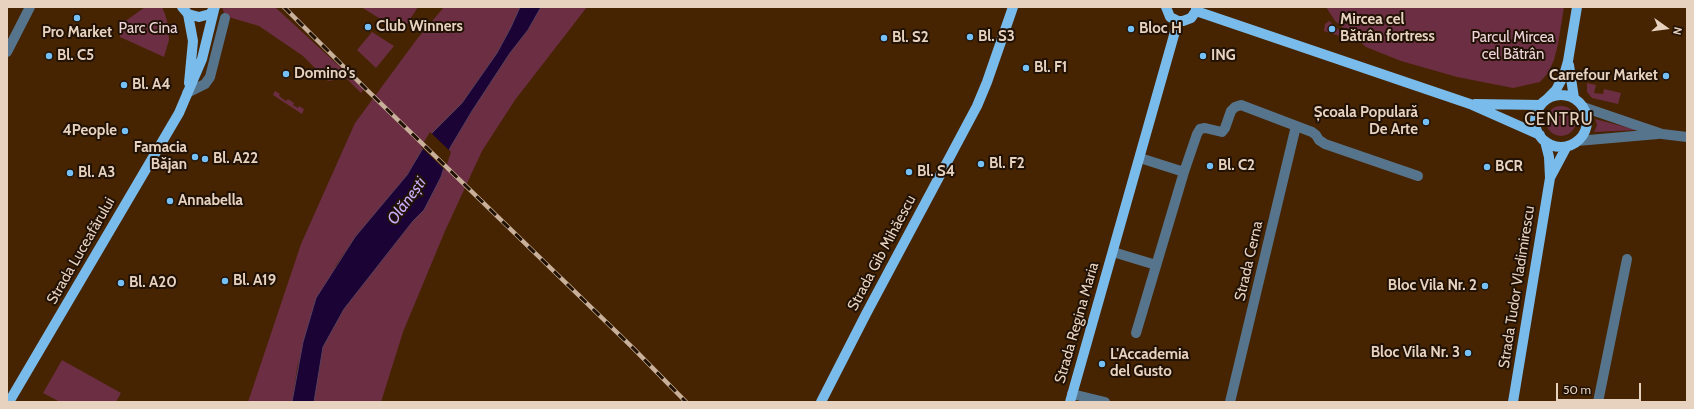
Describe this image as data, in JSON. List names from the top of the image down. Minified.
{"streets":{"main road":["Strada Luceafărului","Strada Gib Mihăescu","Strada Tudor Vladimirescu","Strada Regina Maria"],"street":["Strada Cerna"]},"districts":["CENTRU"],"water":["Olănești"],"parks":["Parc Cina","Parcul Mircea cel Bătrân"],"places":["Pro Market","Club Winners","Bloc H","Mircea cel Bătrân fortress","Bl. S3","Bl. S2","Bl. C5","ING","Bl. F1","Domino's","Carrefour Market","Bl. A4","Școala Populară De Arte","4People","Famacia Băjan","Bl. A22","Bl. F2","Bl. C2","BCR","Bl. S4","Bl. A3","Annabella","Bl. A19","Bl. A20","Bloc Vila Nr. 2","Bloc Vila Nr. 3","L'Accademia del Gusto"],"scale_bar":"50 m","north":"right"}
